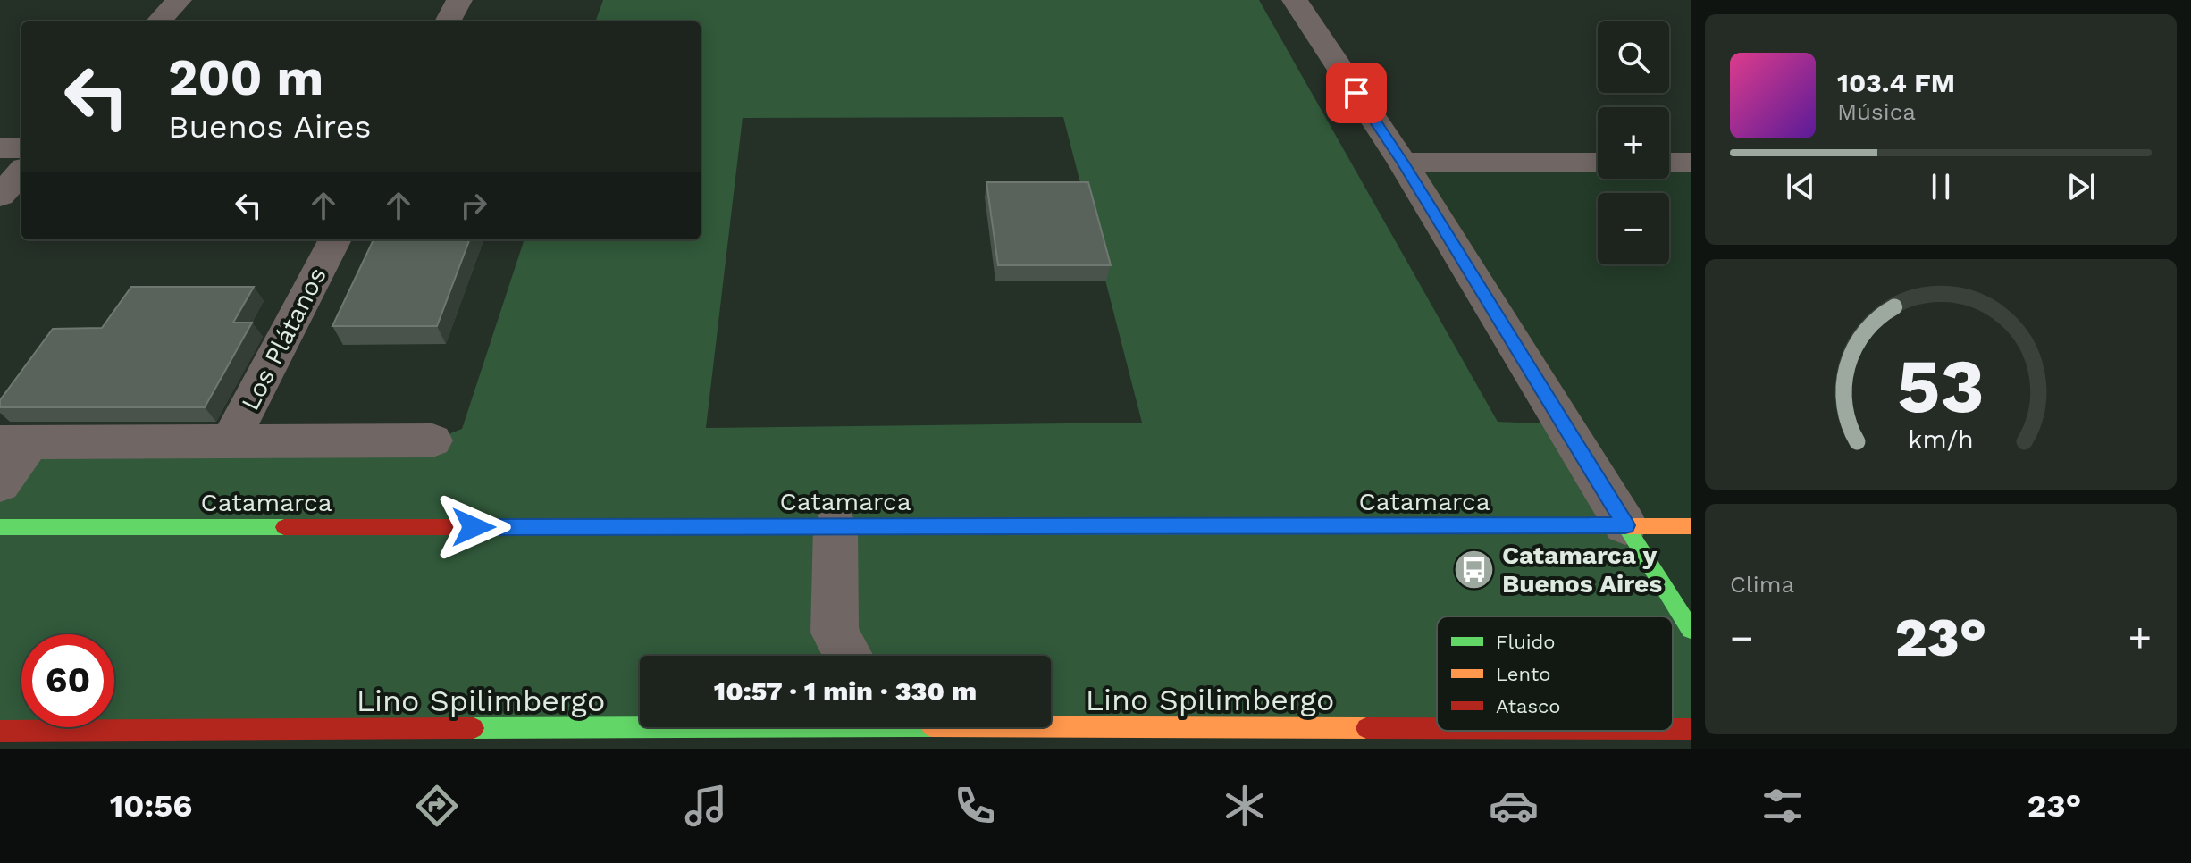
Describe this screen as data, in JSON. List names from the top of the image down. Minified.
{"streets":{"main road":["Catamarca","Lino Spilimbergo"],"street":["Los Plátanos"]},"places":{"bus stop":["Catamarca y Buenos Aires"]},"legend":["Fluido","Lento","Atasco"],"page":{"map_buttons":["+","−"],"turn":["200 m","Buenos Aires"],"song":["103.4 FM","Música"],"tile":"Clima","heat":["−","23°","+"],"limit":"60","trip":"10:57 · 1 min · 330 m","tabs":["10:56","23°"],"gauge":["53","km/h"]}}
